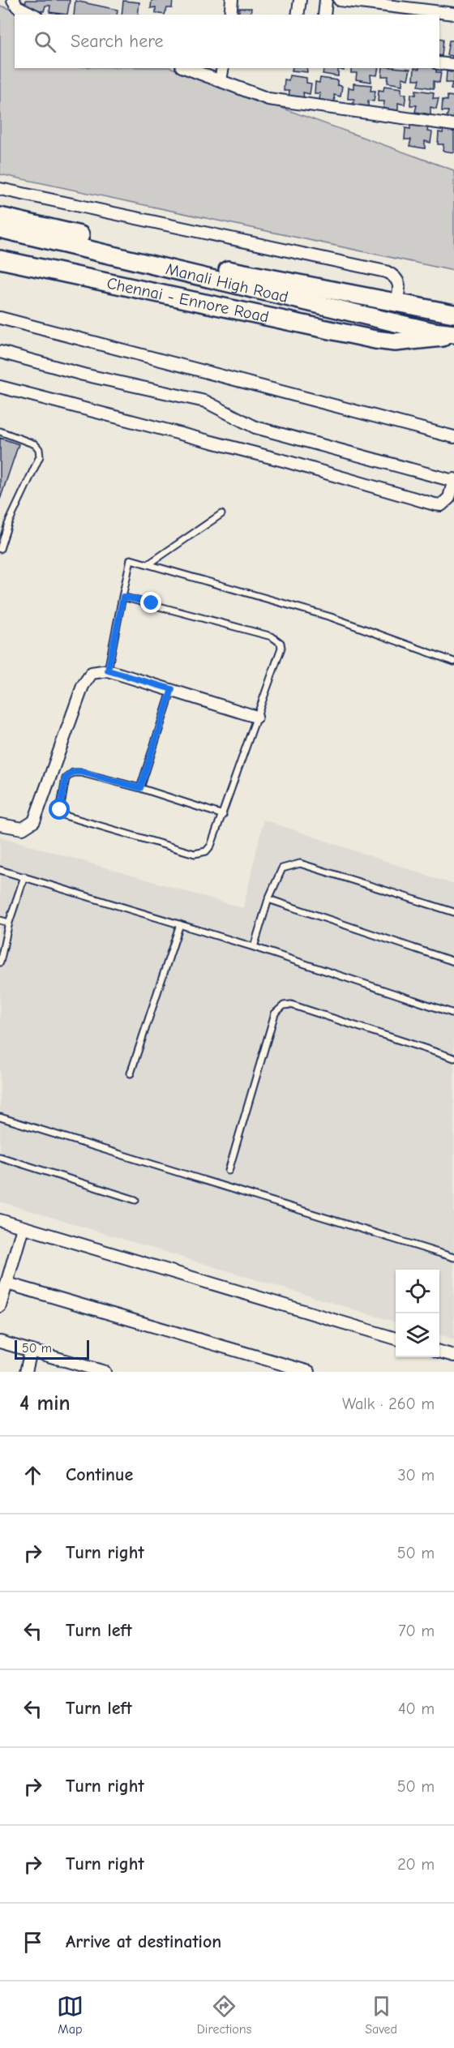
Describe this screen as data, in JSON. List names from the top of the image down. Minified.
{"streets":{"main road":["Manali High Road","Chennai - Ennore Road"]},"crossings":[["Manali High Road","Chennai - Ennore Road"]],"scale_bar":"50 m","page":{"search":"Search here","scale":"50 m","heading":["4 min","Walk · 260 m"],"list":[["Continue","30 m"],["Turn right","50 m"],["Turn left","70 m"],["Turn left","40 m"],["Turn right","50 m"],["Turn right","20 m"],"Arrive at destination"],"nav":["Map","Directions","Saved"]}}
